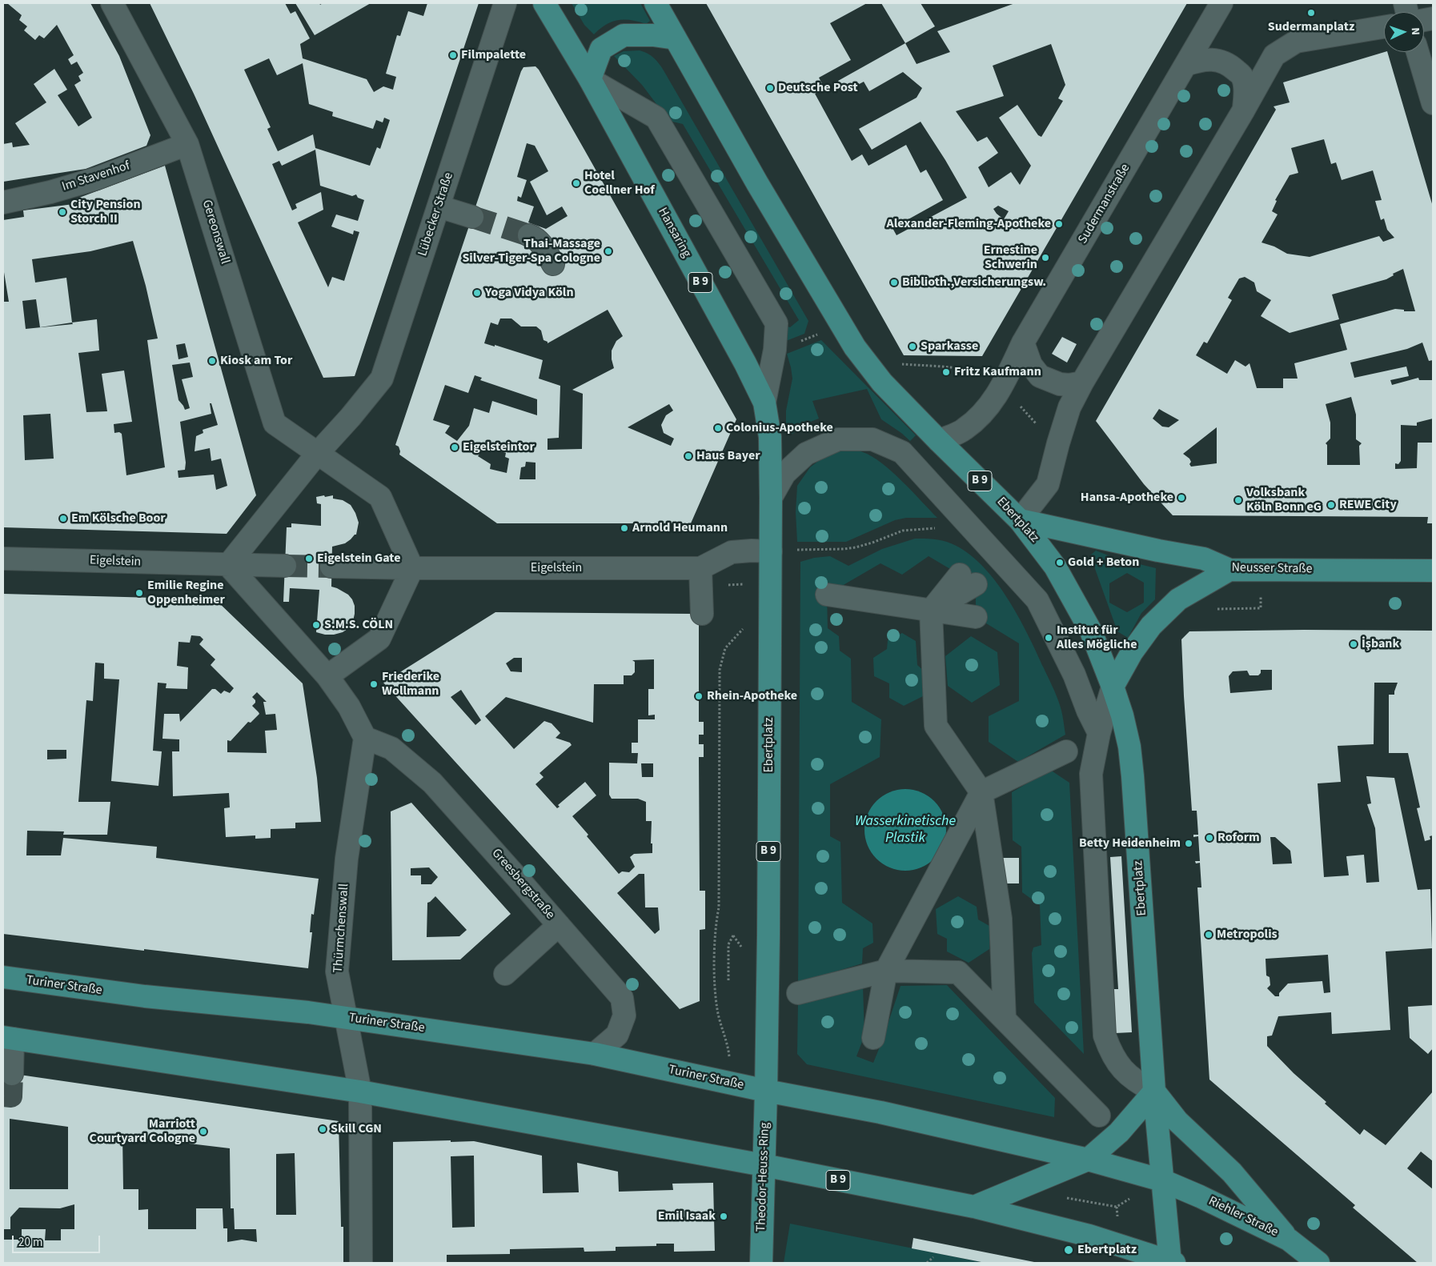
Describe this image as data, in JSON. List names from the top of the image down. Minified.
{"streets":{"main road":["Hansaring","B 9","Ebertplatz","Neusser Straße","Turiner Straße","Theodor-Heuss-Ring","Riehler Straße"],"street":["Im Stavenhof","Sudermanstraße","Lübecker Straße","Gereonswall","Eigelstein","Greesbergstraße","Thürmchenswall"]},"crossings":[["Im Stavenhof","Gereonswall"],["Sudermanstraße","Ebertplatz"],["Lübecker Straße","Gereonswall"],["Hansaring","Ebertplatz"],["B 9","Ebertplatz"],["Ebertplatz","Eigelstein"],["Ebertplatz","Neusser Straße"],["Ebertplatz","Turiner Straße"],["Ebertplatz","Theodor-Heuss-Ring"],["Ebertplatz","Riehler Straße"],["Greesbergstraße","Thürmchenswall"],["Greesbergstraße","Turiner Straße"],["Thürmchenswall","Turiner Straße"],["Turiner Straße","Theodor-Heuss-Ring"]],"water":["Wasserkinetische Plastik"],"places":["Sudermanplatz","Filmpalette","Deutsche Post","Hotel Coellner Hof","City Pension Storch II","Alexander-Fleming-Apotheke","Thai-Massage Silver-Tiger-Spa Cologne","Ernestine Schwerin","Biblioth.,Versicherungsw.","Yoga Vidya Köln","Sparkasse","Kiosk am Tor","Fritz Kaufmann","Colonius-Apotheke","Eigelsteintor","Haus Bayer","Hansa-Apotheke","Volksbank Köln Bonn eG","REWE City","Em Kölsche Boor","Arnold Heumann","Eigelstein Gate","Gold + Beton","Emilie Regine Oppenheimer","S.M.S. CÖLN","Institut für Alles Mögliche","İşbank","Friederike Wollmann","Rhein-Apotheke","Roform","Betty Heidenheim","Metropolis","Skill CGN","Marriott Courtyard Cologne","Emil Isaak","Ebertplatz"],"scale_bar":"20 m","north":"right"}
